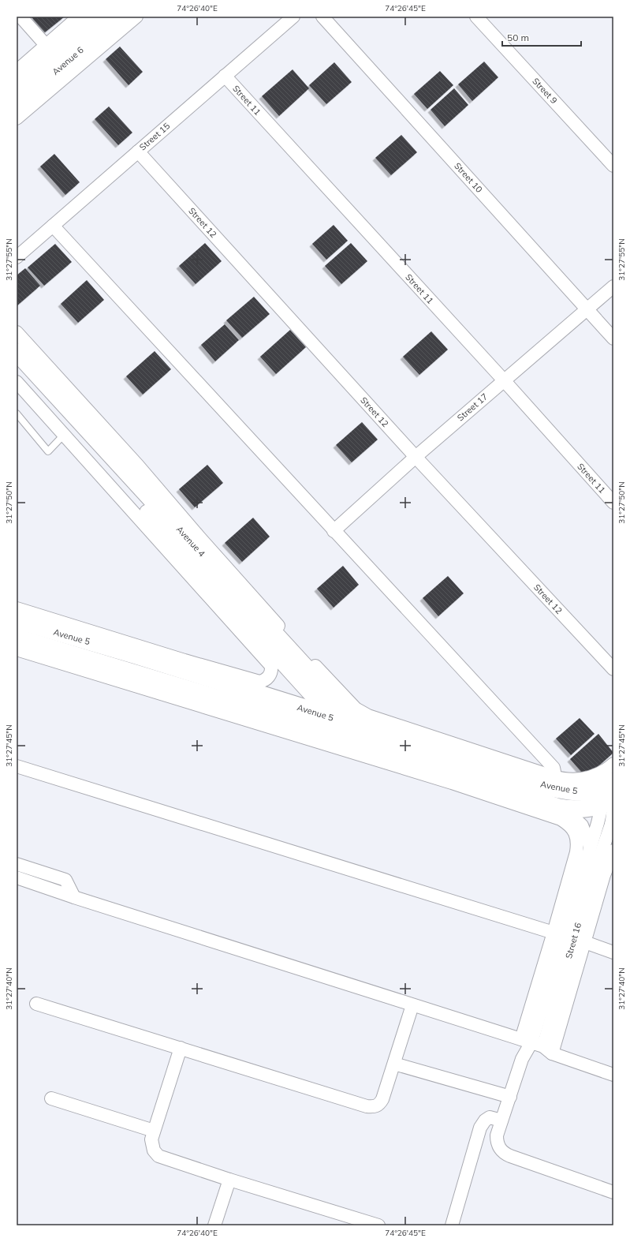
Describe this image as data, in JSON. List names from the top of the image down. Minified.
{"streets":{"main road":["Avenue 6","Avenue 4","Avenue 5"],"street":["Street 9","Street 11","Street 15","Street 10","Street 12","Street 17","Street 16"]},"crossings":[["Street 11","Street 15"],["Street 11","Street 17"],["Street 15","Street 12"],["Street 10","Street 17"],["Street 12","Street 17"],["Avenue 4","Avenue 5"],["Avenue 5","Street 16"]],"scale_bar":"50 m","coordinates":["74°26'40\"E","74°26'45\"E","31°27'55\"N","31°27'50\"N","31°27'45\"N","31°27'40\"N"]}
